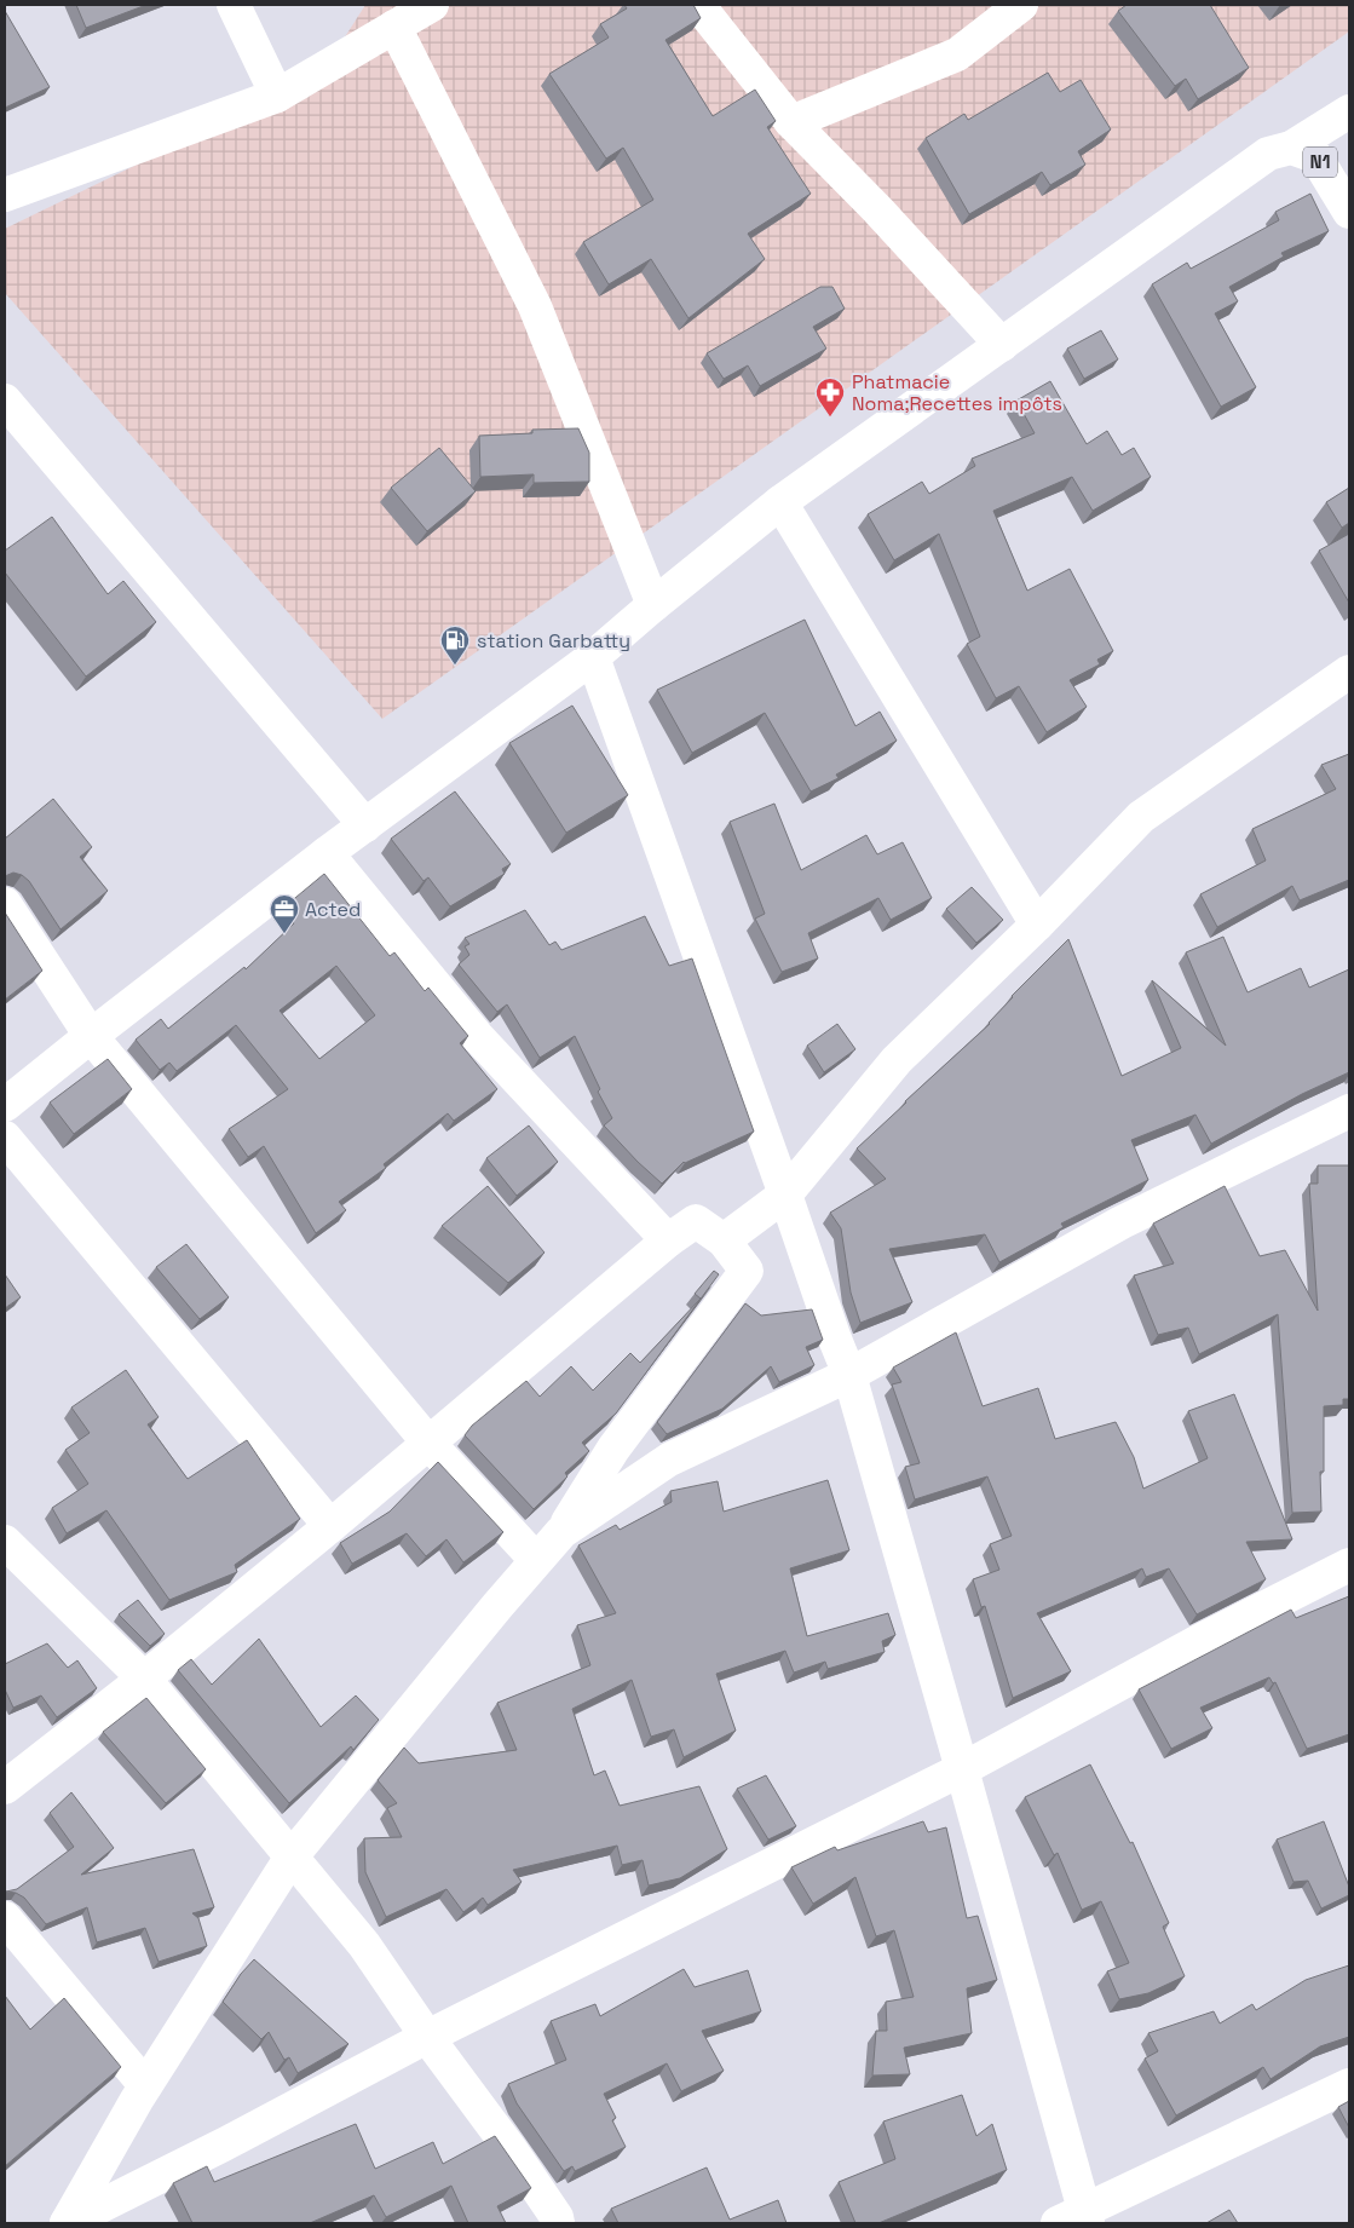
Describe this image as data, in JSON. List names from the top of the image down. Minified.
{"streets":{"main road":["N1"]},"places":{"pharmacy":["Phatmacie Noma;Recettes impôts"],"fuel station":["station Garbatty"],"office":["Acted"]}}
